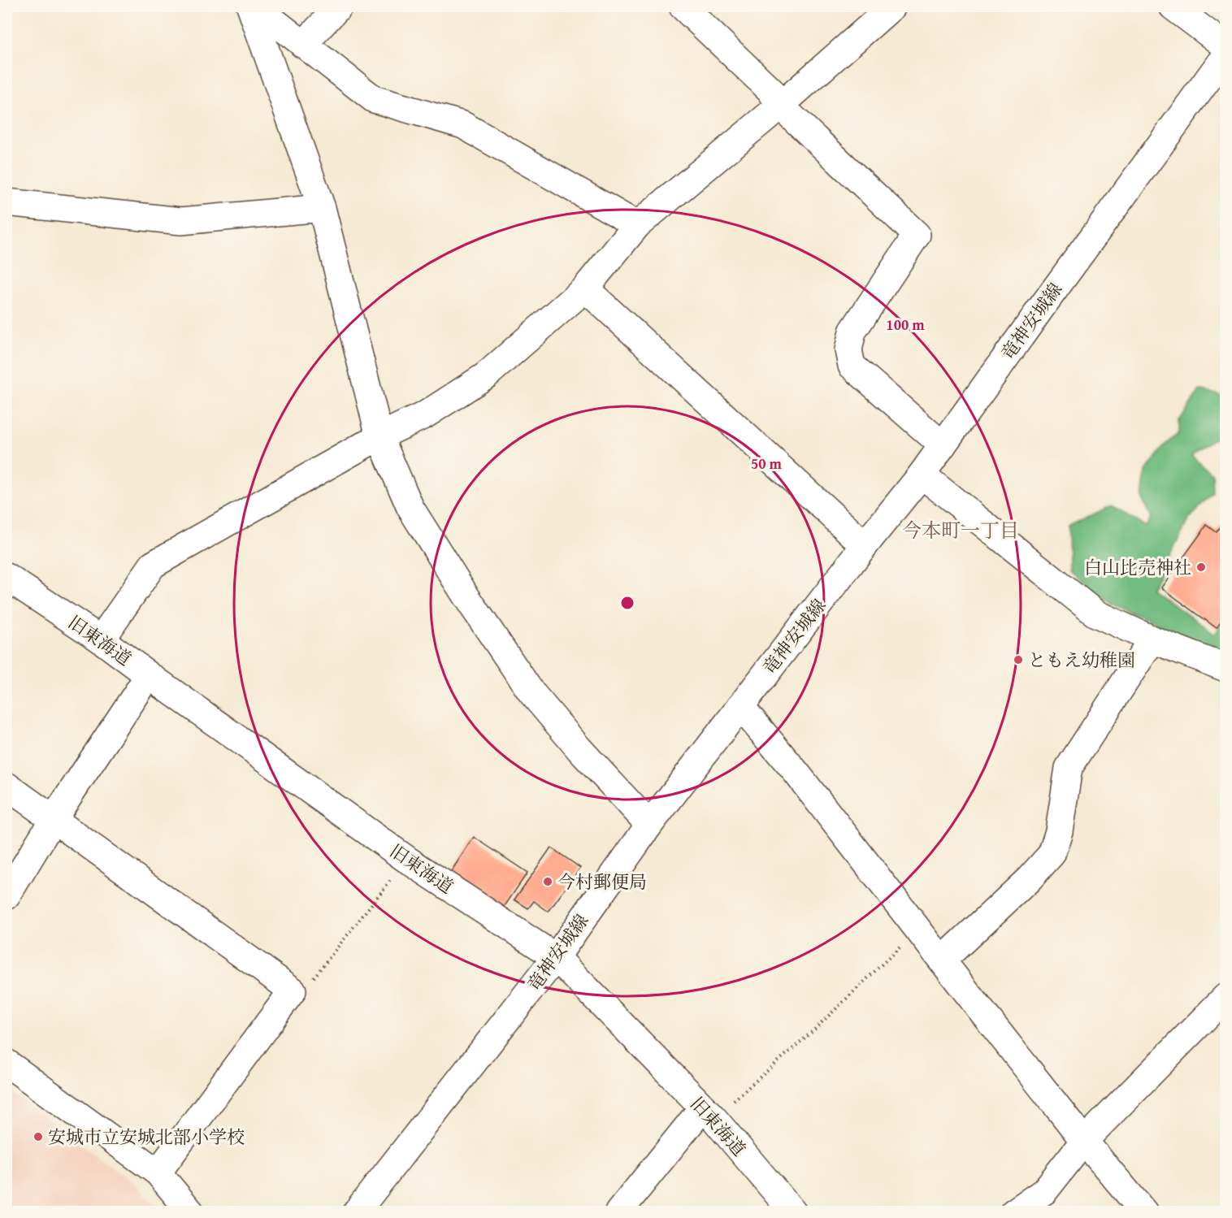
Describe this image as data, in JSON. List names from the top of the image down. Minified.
{"streets":{"street":["竜神安城線","旧東海道"]},"crossings":[["竜神安城線","旧東海道"]],"districts":["今本町一丁目"],"places":["白山比売神社","ともえ幼稚園","今村郵便局","安城市立安城北部小学校"],"rings":["100 m","50 m"]}
